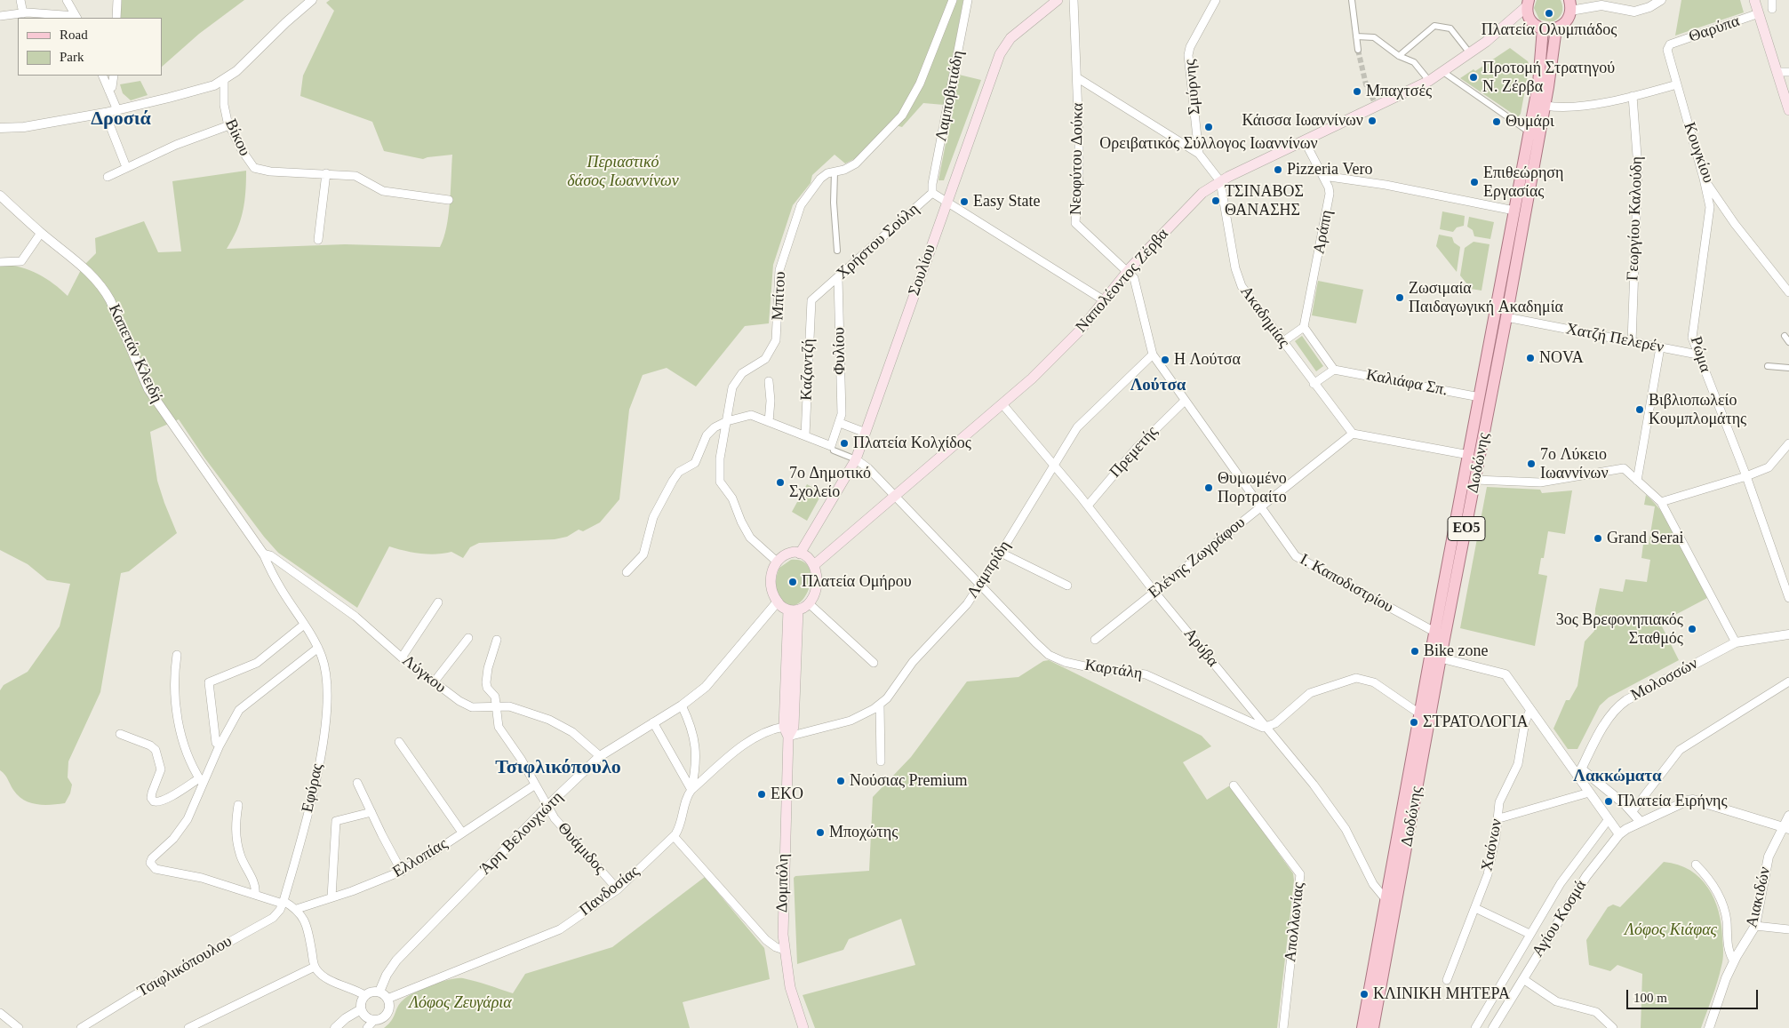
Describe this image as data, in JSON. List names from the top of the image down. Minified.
{"streets":{"main road":["Σουλίου","Ναπολέοντος Ζέρβα","Δωδώνης","ΕΟ5","Δομπόλη"],"street":["Θαρύπα","Σμύρνης","Λαμποβιτιάδη","Βίκου","Κουγκίου","Νεοφύτου Δούκα","Γεωργίου Καλούδη","Αράπη","Χρήστου Σούλη","Μπίτου","Ακαδημίας","Χατζή Πελερέν","Φυλίου","Καπετάν Κλειδή","Ρώμα","Καζαντζή","Καλιάφα Σπ.","Πρεμετής","Ελένης Ζωγράφου","Λαμπρίδη","Ι. Καποδιστρίου","Αρύβα","Καρτάλη","Λύγκου","Μολοσσών","Εφύρας","Άρη Βελουχιώτη","Χαόνων","Θυάμιδος","Ελλοπίας","Πανδοσίας","Αιακιδών","Αγίου Κοσμά","Απολλωνίας","Τσιφλικόπουλου"]},"crossings":[["Θαρύπα","Κουγκίου"],["Σμύρνης","Νεοφύτου Δούκα"],["Λαμποβιτιάδη","Χρήστου Σούλη"],["Κουγκίου","Ρώμα"],["Νεοφύτου Δούκα","Ναπολέοντος Ζέρβα"],["Νεοφύτου Δούκα","Ακαδημίας"],["Νεοφύτου Δούκα","Ι. Καποδιστρίου"],["Γεωργίου Καλούδη","Χατζή Πελερέν"],["Αράπη","Ναπολέοντος Ζέρβα"],["Χρήστου Σούλη","Σουλίου"],["Χρήστου Σούλη","Ναπολέοντος Ζέρβα"],["Χρήστου Σούλη","Φυλίου"],["Χρήστου Σούλη","Καζαντζή"],["Σουλίου","Ναπολέοντος Ζέρβα"],["Σουλίου","Μπίτου"],["Σουλίου","Καρτάλη"],["Σουλίου","Άρη Βελουχιώτη"],["Σουλίου","Δομπόλη"],["Ναπολέοντος Ζέρβα","Μπίτου"],["Ναπολέοντος Ζέρβα","Ακαδημίας"],["Ναπολέοντος Ζέρβα","Ι. Καποδιστρίου"],["Ναπολέοντος Ζέρβα","Αρύβα"],["Ναπολέοντος Ζέρβα","Καρτάλη"],["Ναπολέοντος Ζέρβα","Άρη Βελουχιώτη"],["Ναπολέοντος Ζέρβα","Δομπόλη"],["Μπίτου","Άρη Βελουχιώτη"],["Μπίτου","Δομπόλη"],["Ακαδημίας","Ελένης Ζωγράφου"],["Χατζή Πελερέν","Ρώμα"],["Χατζή Πελερέν","Δωδώνης"],["Φυλίου","Καζαντζή"],["Καπετάν Κλειδή","Λύγκου"],["Καπετάν Κλειδή","Εφύρας"],["Καλιάφα Σπ.","Δωδώνης"],["Πρεμετής","Ι. Καποδιστρίου"],["Πρεμετής","Αρύβα"],["Δωδώνης","Ι. Καποδιστρίου"],["Δωδώνης","Αρύβα"],["Ελένης Ζωγράφου","Ι. Καποδιστρίου"],["Ελένης Ζωγράφου","Αρύβα"],["Λαμπρίδη","Ι. Καποδιστρίου"],["Λαμπρίδη","Αρύβα"],["Λαμπρίδη","Καρτάλη"],["Λαμπρίδη","Δομπόλη"],["Αρύβα","Καρτάλη"],["Λύγκου","Εφύρας"],["Λύγκου","Άρη Βελουχιώτη"],["Λύγκου","Θυάμιδος"],["Εφύρας","Τσιφλικόπουλου"],["Άρη Βελουχιώτη","Θυάμιδος"],["Άρη Βελουχιώτη","Δομπόλη"],["Άρη Βελουχιώτη","Πανδοσίας"],["Θυάμιδος","Ελλοπίας"],["Θυάμιδος","Πανδοσίας"],["Δομπόλη","Πανδοσίας"],["Αιακιδών","Αγίου Κοσμά"]],"districts":["Δροσιά","Λούτσα","Τσιφλικόπουλο","Λακκώματα"],"parks":["Περιαστικό δάσος Ιωαννίνων","Λόφος Κιάφας","Λόφος Ζευγάρια"],"places":["Πλατεία Ολυμπιάδος","Προτομή Στρατηγού Ν. Ζέρβα","Μπαχτσές","Κάισσα Ιωαννίνων","Θυμάρι","Ορειβατικός Σύλλογος Ιωαννίνων","Pizzeria Vero","Επιθεώρηση Εργασίας","ΤΣΙΝΑΒΟΣ ΘΑΝΑΣΗΣ","Easy State","Ζωσιμαία Παιδαγωγική Ακαδημία","NOVA","Η Λούτσα","Βιβλιοπωλείο Κουμπλομάτης","Πλατεία Κολχίδος","7ο Λύκειο Ιωαννίνων","7ο Δημοτικό Σχολείο","Θυμωμένο Πορτραίτο","Grand Serai","Πλατεία Ομήρου","3ος Βρεφονηπιακός Σταθμός","Bike zone","ΣΤΡΑΤΟΛΟΓΙΑ","Νούσιας Premium","EKO","Πλατεία Ειρήνης","Μποχώτης","ΚΛΙΝΙΚΗ ΜΗΤΕΡΑ"],"legend":["Road","Park"],"scale_bar":"100 m"}
